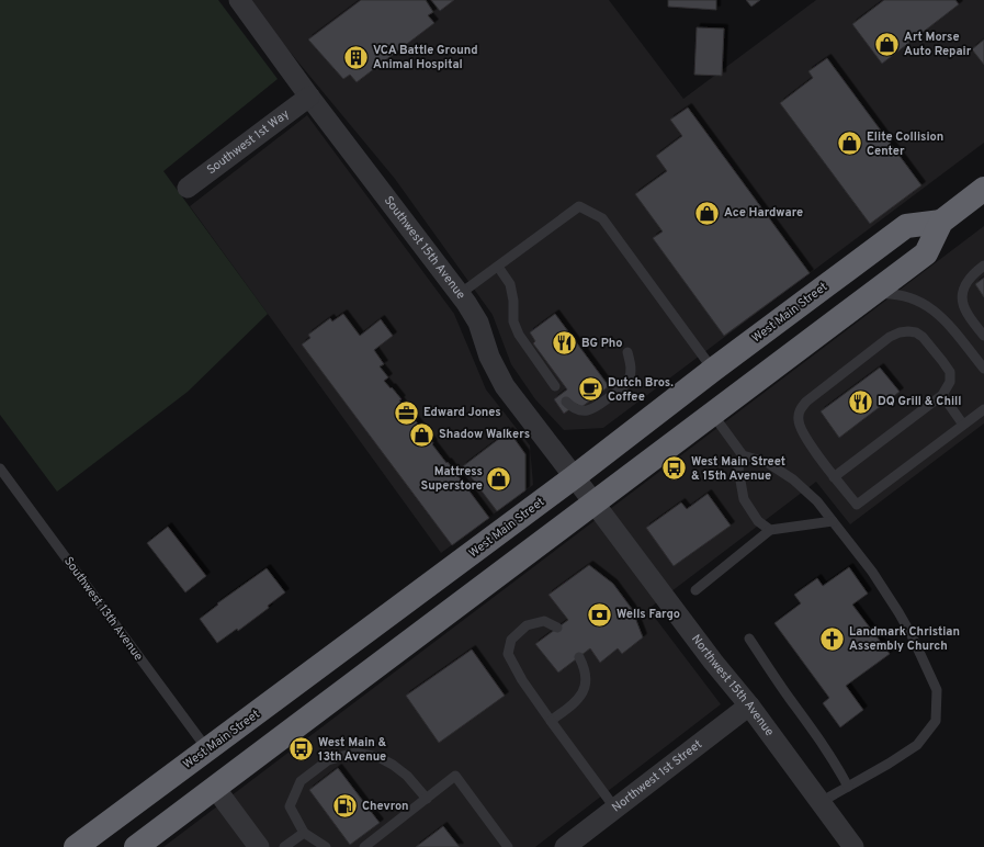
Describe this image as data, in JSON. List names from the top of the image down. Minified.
{"streets":{"highway":["West Main Street"],"street":["Southwest 1st Way","Southwest 15th Avenue","Northwest 15th Avenue","Northwest 1st Street"],"lane":["Southwest 13th Avenue"]},"crossings":[["Southwest 1st Way","Southwest 15th Avenue"],["Southwest 15th Avenue","West Main Street"],["Southwest 15th Avenue","Northwest 15th Avenue"],["West Main Street","Southwest 13th Avenue"],["Northwest 15th Avenue","Northwest 1st Street"]],"places":{"shop":["Art Morse Auto Repair","Elite Collision Center","Ace Hardware","Shadow Walkers","Mattress Superstore"],"building":["VCA Battle Ground Animal Hospital"],"restaurant":["BG Pho","DQ Grill & Chill"],"cafe":["Dutch Bros. Coffee"],"office":["Edward Jones"],"bus stop":["West Main Street & 15th Avenue","West Main & 13th Avenue"],"bank":["Wells Fargo"],"church":["Landmark Christian Assembly Church"],"fuel station":["Chevron"]}}
